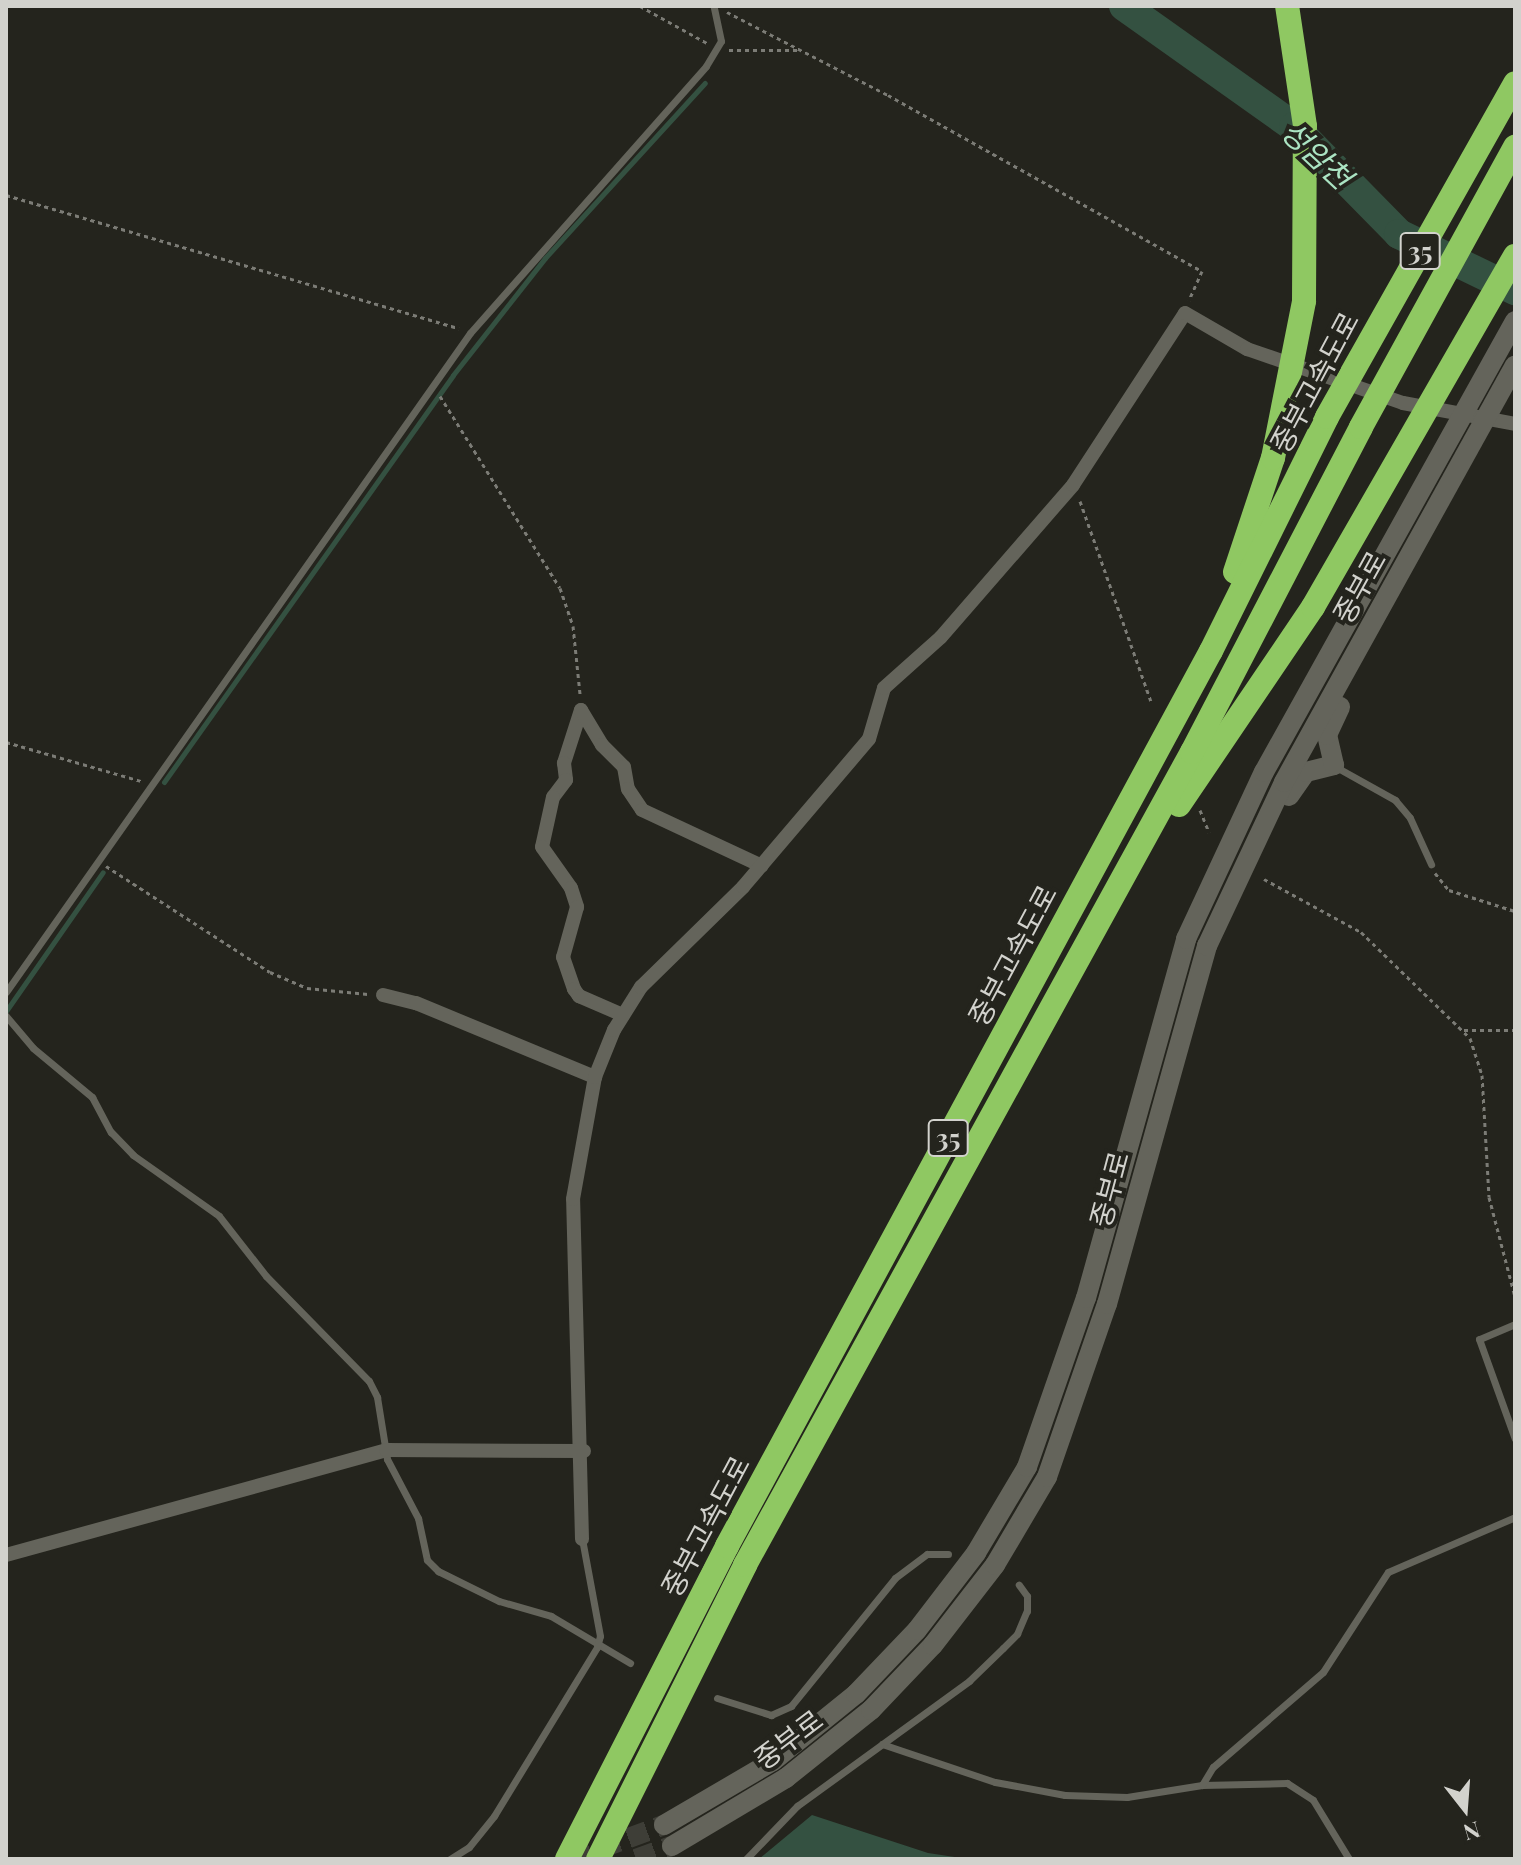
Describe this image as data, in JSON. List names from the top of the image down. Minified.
{"streets":{"highway":["35","중부고속도로"],"main road":["중부로"]},"water":["성암천"],"north":"bottom"}
